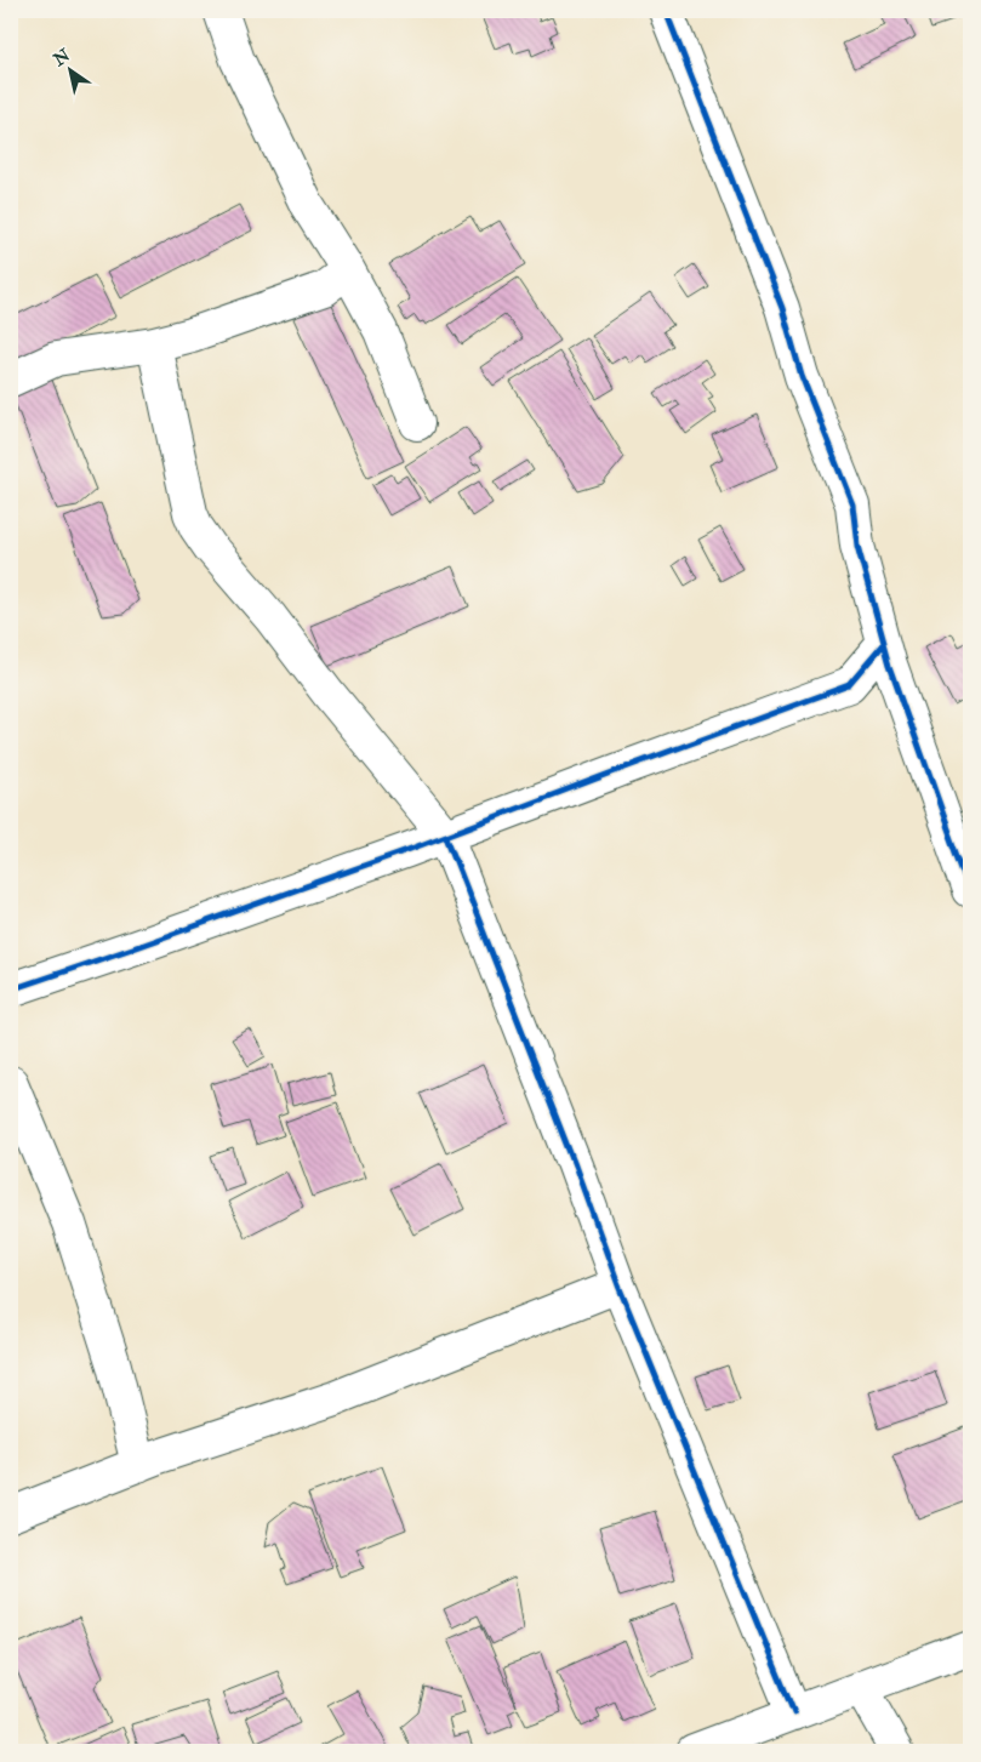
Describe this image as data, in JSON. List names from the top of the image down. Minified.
{"north":"top left"}
